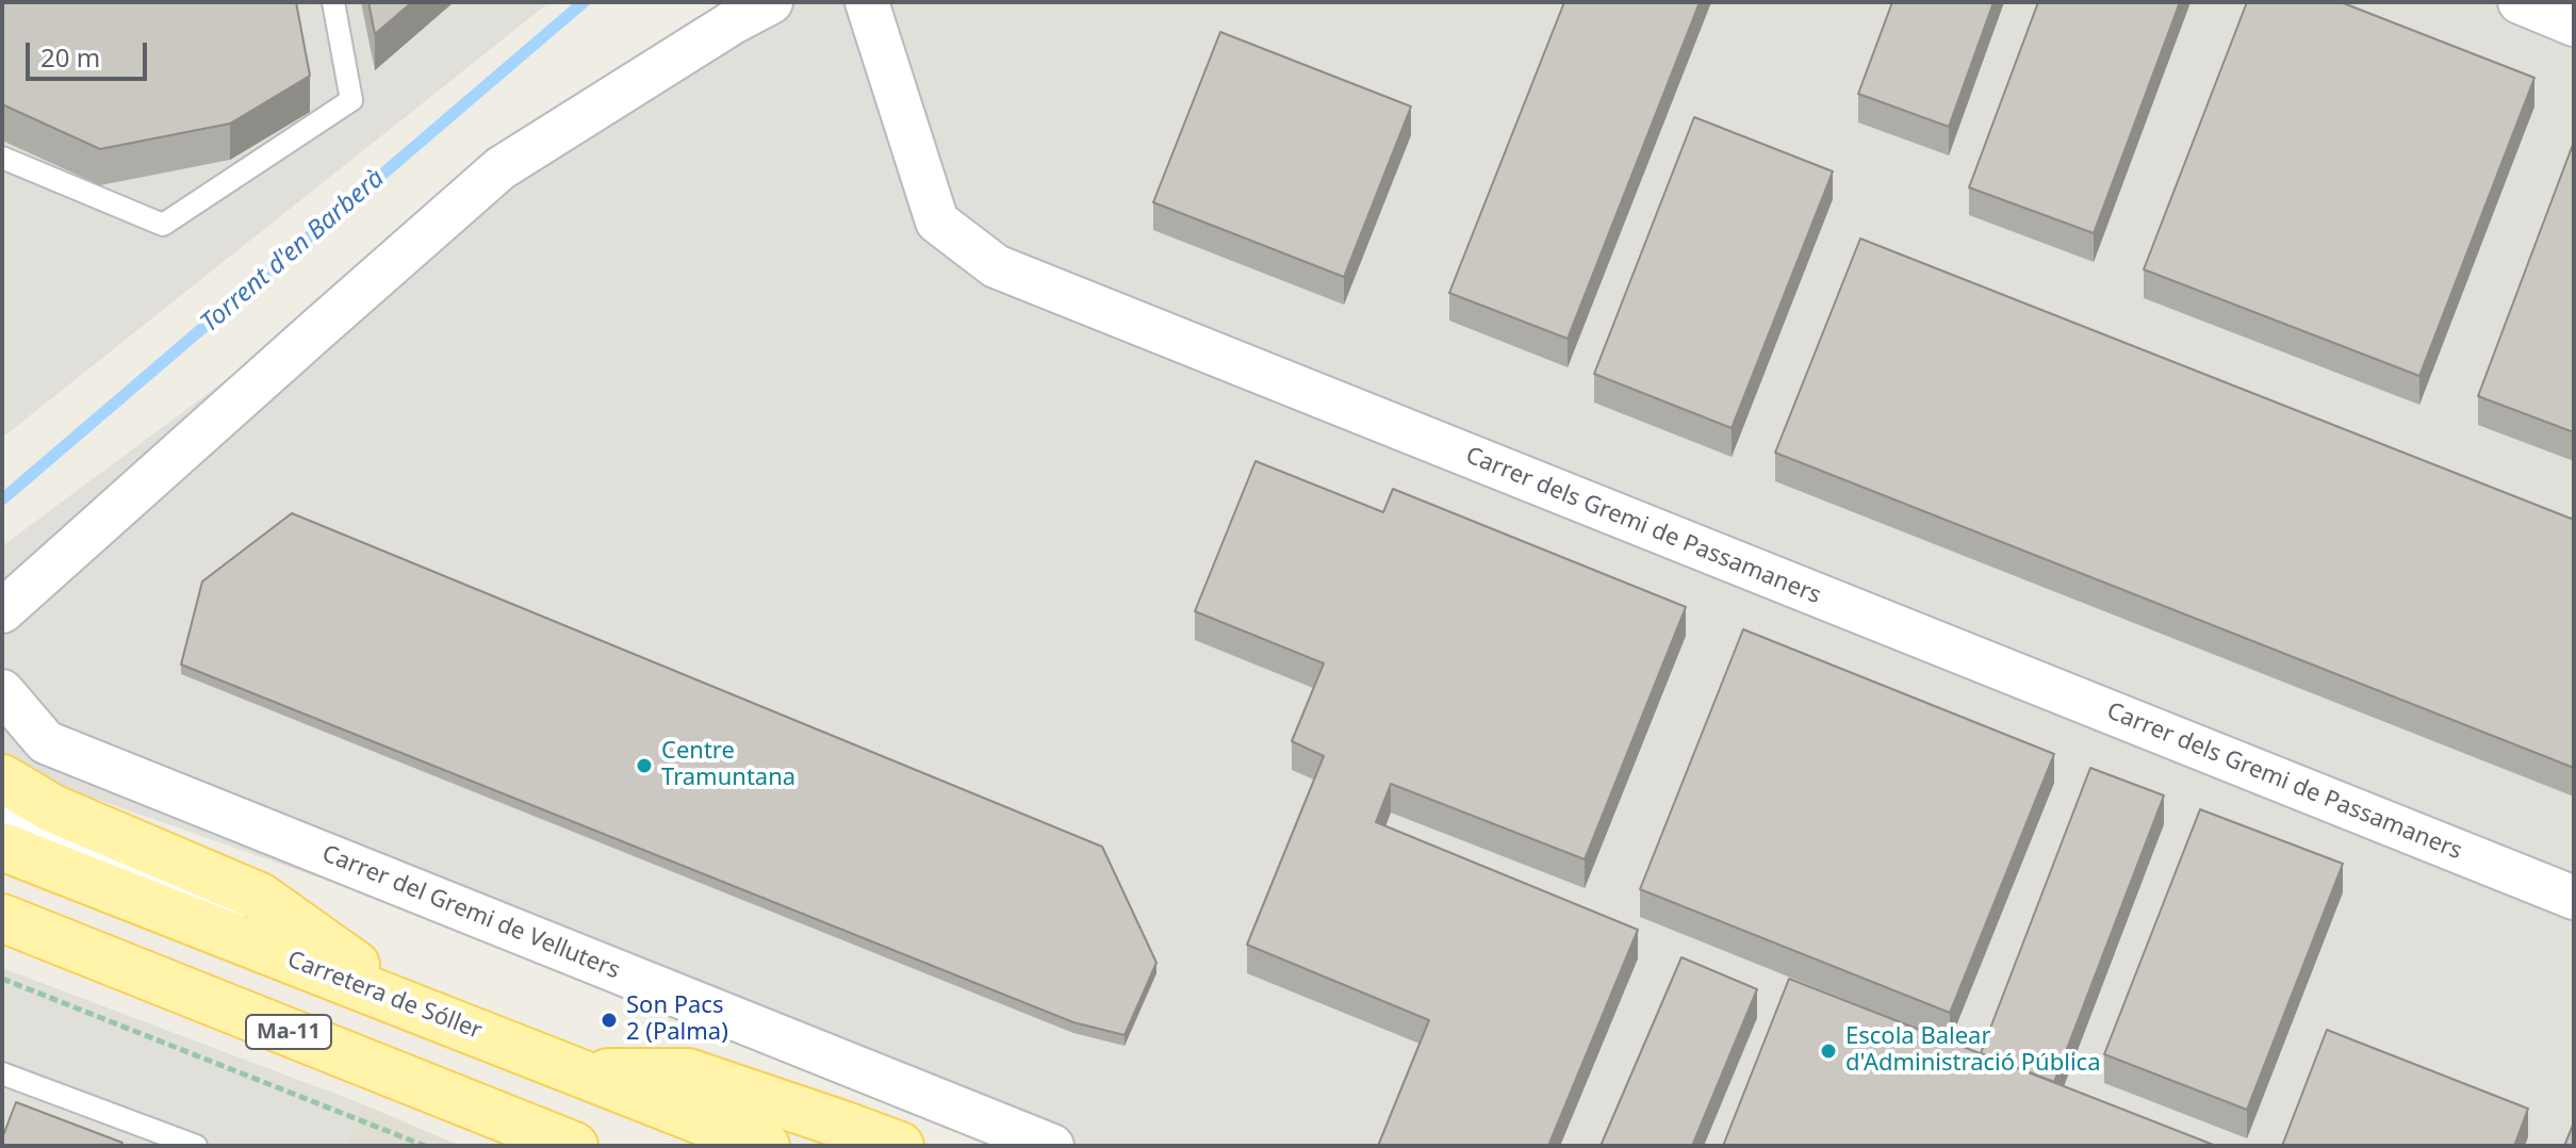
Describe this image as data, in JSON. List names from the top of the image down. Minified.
{"streets":{"main road":["Carretera de Sóller","Ma-11"],"street":["Carrer dels Gremi de Passamaners","Carrer del Gremi de Velluters"]},"water":["Torrent d'en Barberà"],"places":["Centre Tramuntana","Son Pacs 2 (Palma)","Escola Balear d'Administració Pública"],"scale_bar":"20 m"}
